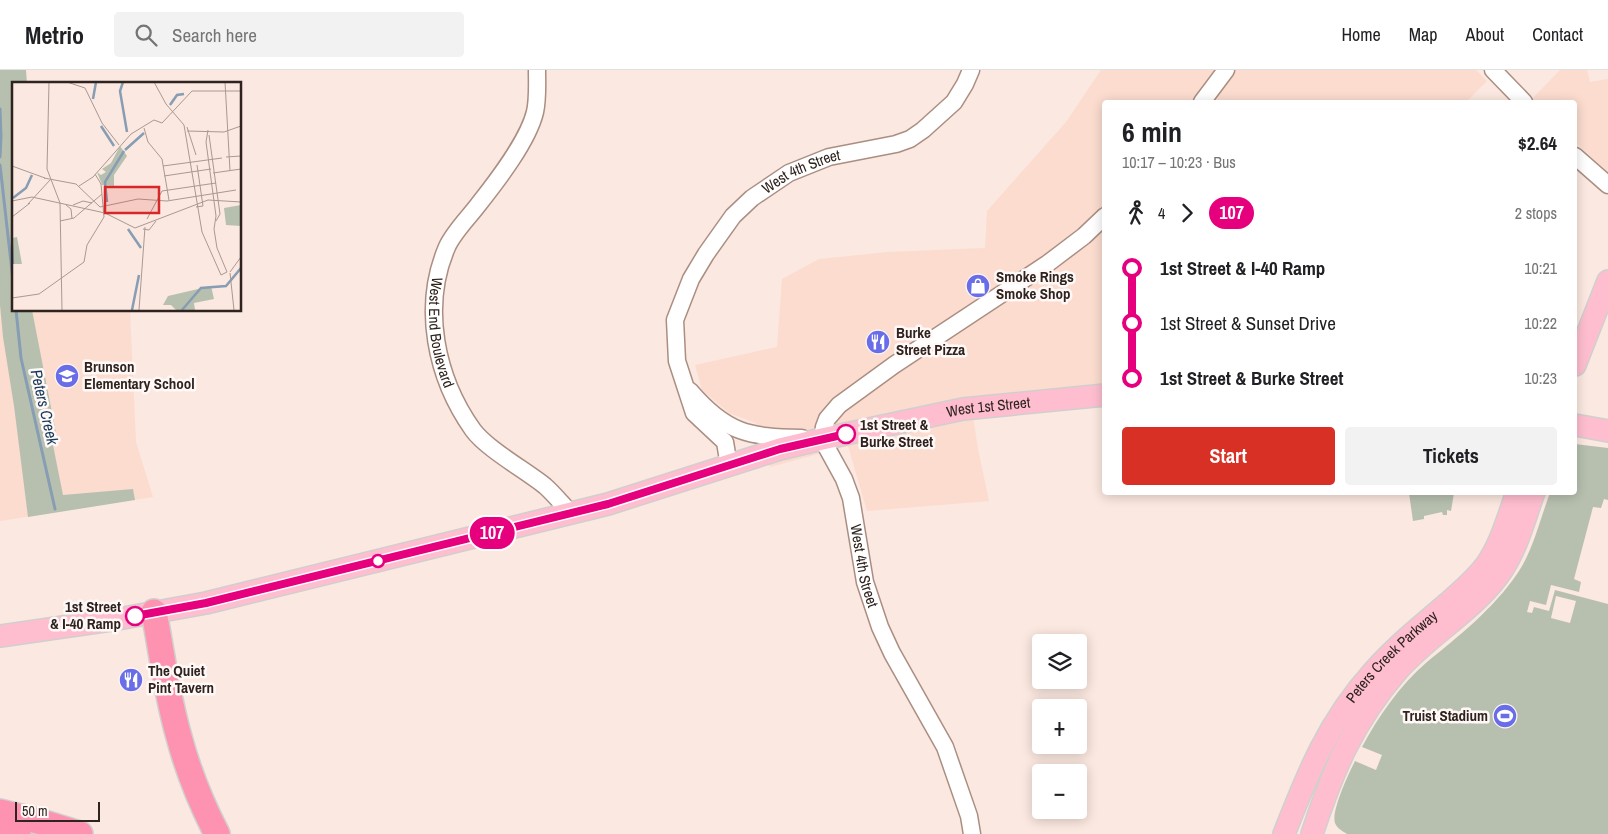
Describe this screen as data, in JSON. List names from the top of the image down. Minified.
{"streets":{"main road":["West 1st Street","Peters Creek Parkway"],"street":["West 4th Street","West End Boulevard"]},"crossings":[["West 4th Street","West 1st Street"],["West End Boulevard","West 1st Street"]],"water":["Peters Creek"],"places":{"shop":["Smoke Rings Smoke Shop"],"restaurant":["Burke Street Pizza","The Quiet Pint Tavern"],"school or university":["Brunson Elementary School"],"other":["1st Street & Burke Street","1st Street & I-40 Ramp"],"sports":["Truist Stadium"]},"lines":["bus line 107"],"scale_bar":"50 m","page":{"header":"Metrio","search":"Search here","nav":["Home","Map","About","Contact"],"on_map":"107","heading":["6 min","10:17 – 10:23 · Bus","$2.64"],"legs":["4","107","2 stops"],"list":[{"name":"1st Street & I-40 Ramp","value":"10:21"},{"name":"1st Street & Sunset Drive","value":"10:22"},{"name":"1st Street & Burke Street","value":"10:23"}],"buttons":["Start","Tickets"],"map_buttons":["+","−"],"scale":"50 m"}}
